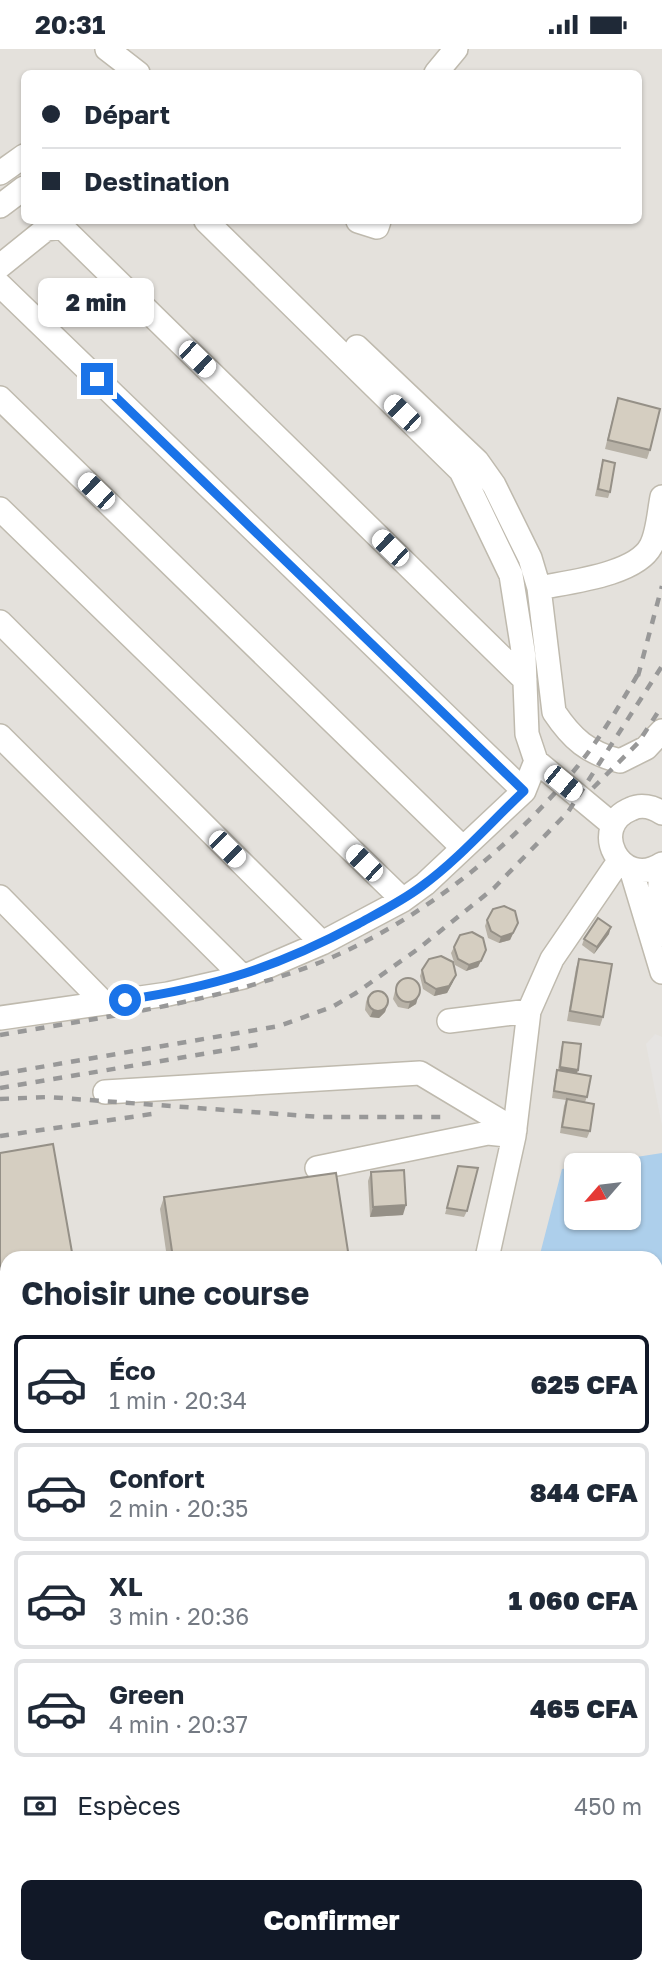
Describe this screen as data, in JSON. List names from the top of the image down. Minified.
{"north":"bottom left","page":{"status":"20:31","banner":["Départ","Destination"],"bubble":"2 min","heading":"Choisir une course","list":[{"name":"Éco","note":"1 min · 20:34","value":"625 CFA"},{"name":"Confort","note":"2 min · 20:35","value":"844 CFA"},{"name":"XL","note":"3 min · 20:36","value":"1 060 CFA"},{"name":"Green","note":"4 min · 20:37","value":"465 CFA"}],"pay":["Espèces","450 m"],"buttons":"Confirmer"}}
